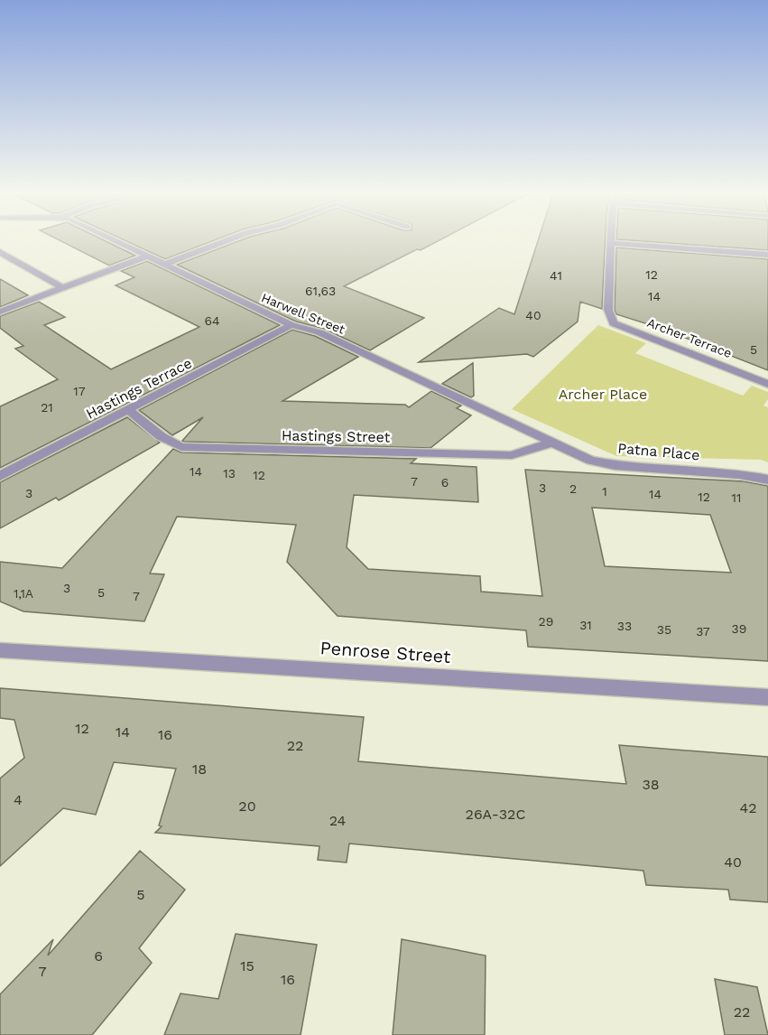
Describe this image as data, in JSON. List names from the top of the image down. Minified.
{"streets":{"street":["Harwell Street","Archer Terrace","Hastings Terrace","Hastings Street","Patna Place","Penrose Street"]},"crossings":[["Harwell Street","Hastings Terrace"],["Harwell Street","Hastings Street"],["Harwell Street","Patna Place"],["Hastings Terrace","Hastings Street"],["Hastings Street","Patna Place"]],"parks":["Archer Place"],"house_numbers":["12","41","61,63","14","40","64","5","17","21","14","13","12","7","6","3","2","1","3","14","12","11","3","5","1,1A","7","29","31","33","39","35","37","12","14","16","22","18","38","4","20","42","26A-32C","24","40","5","6","15","7","16","22"]}
